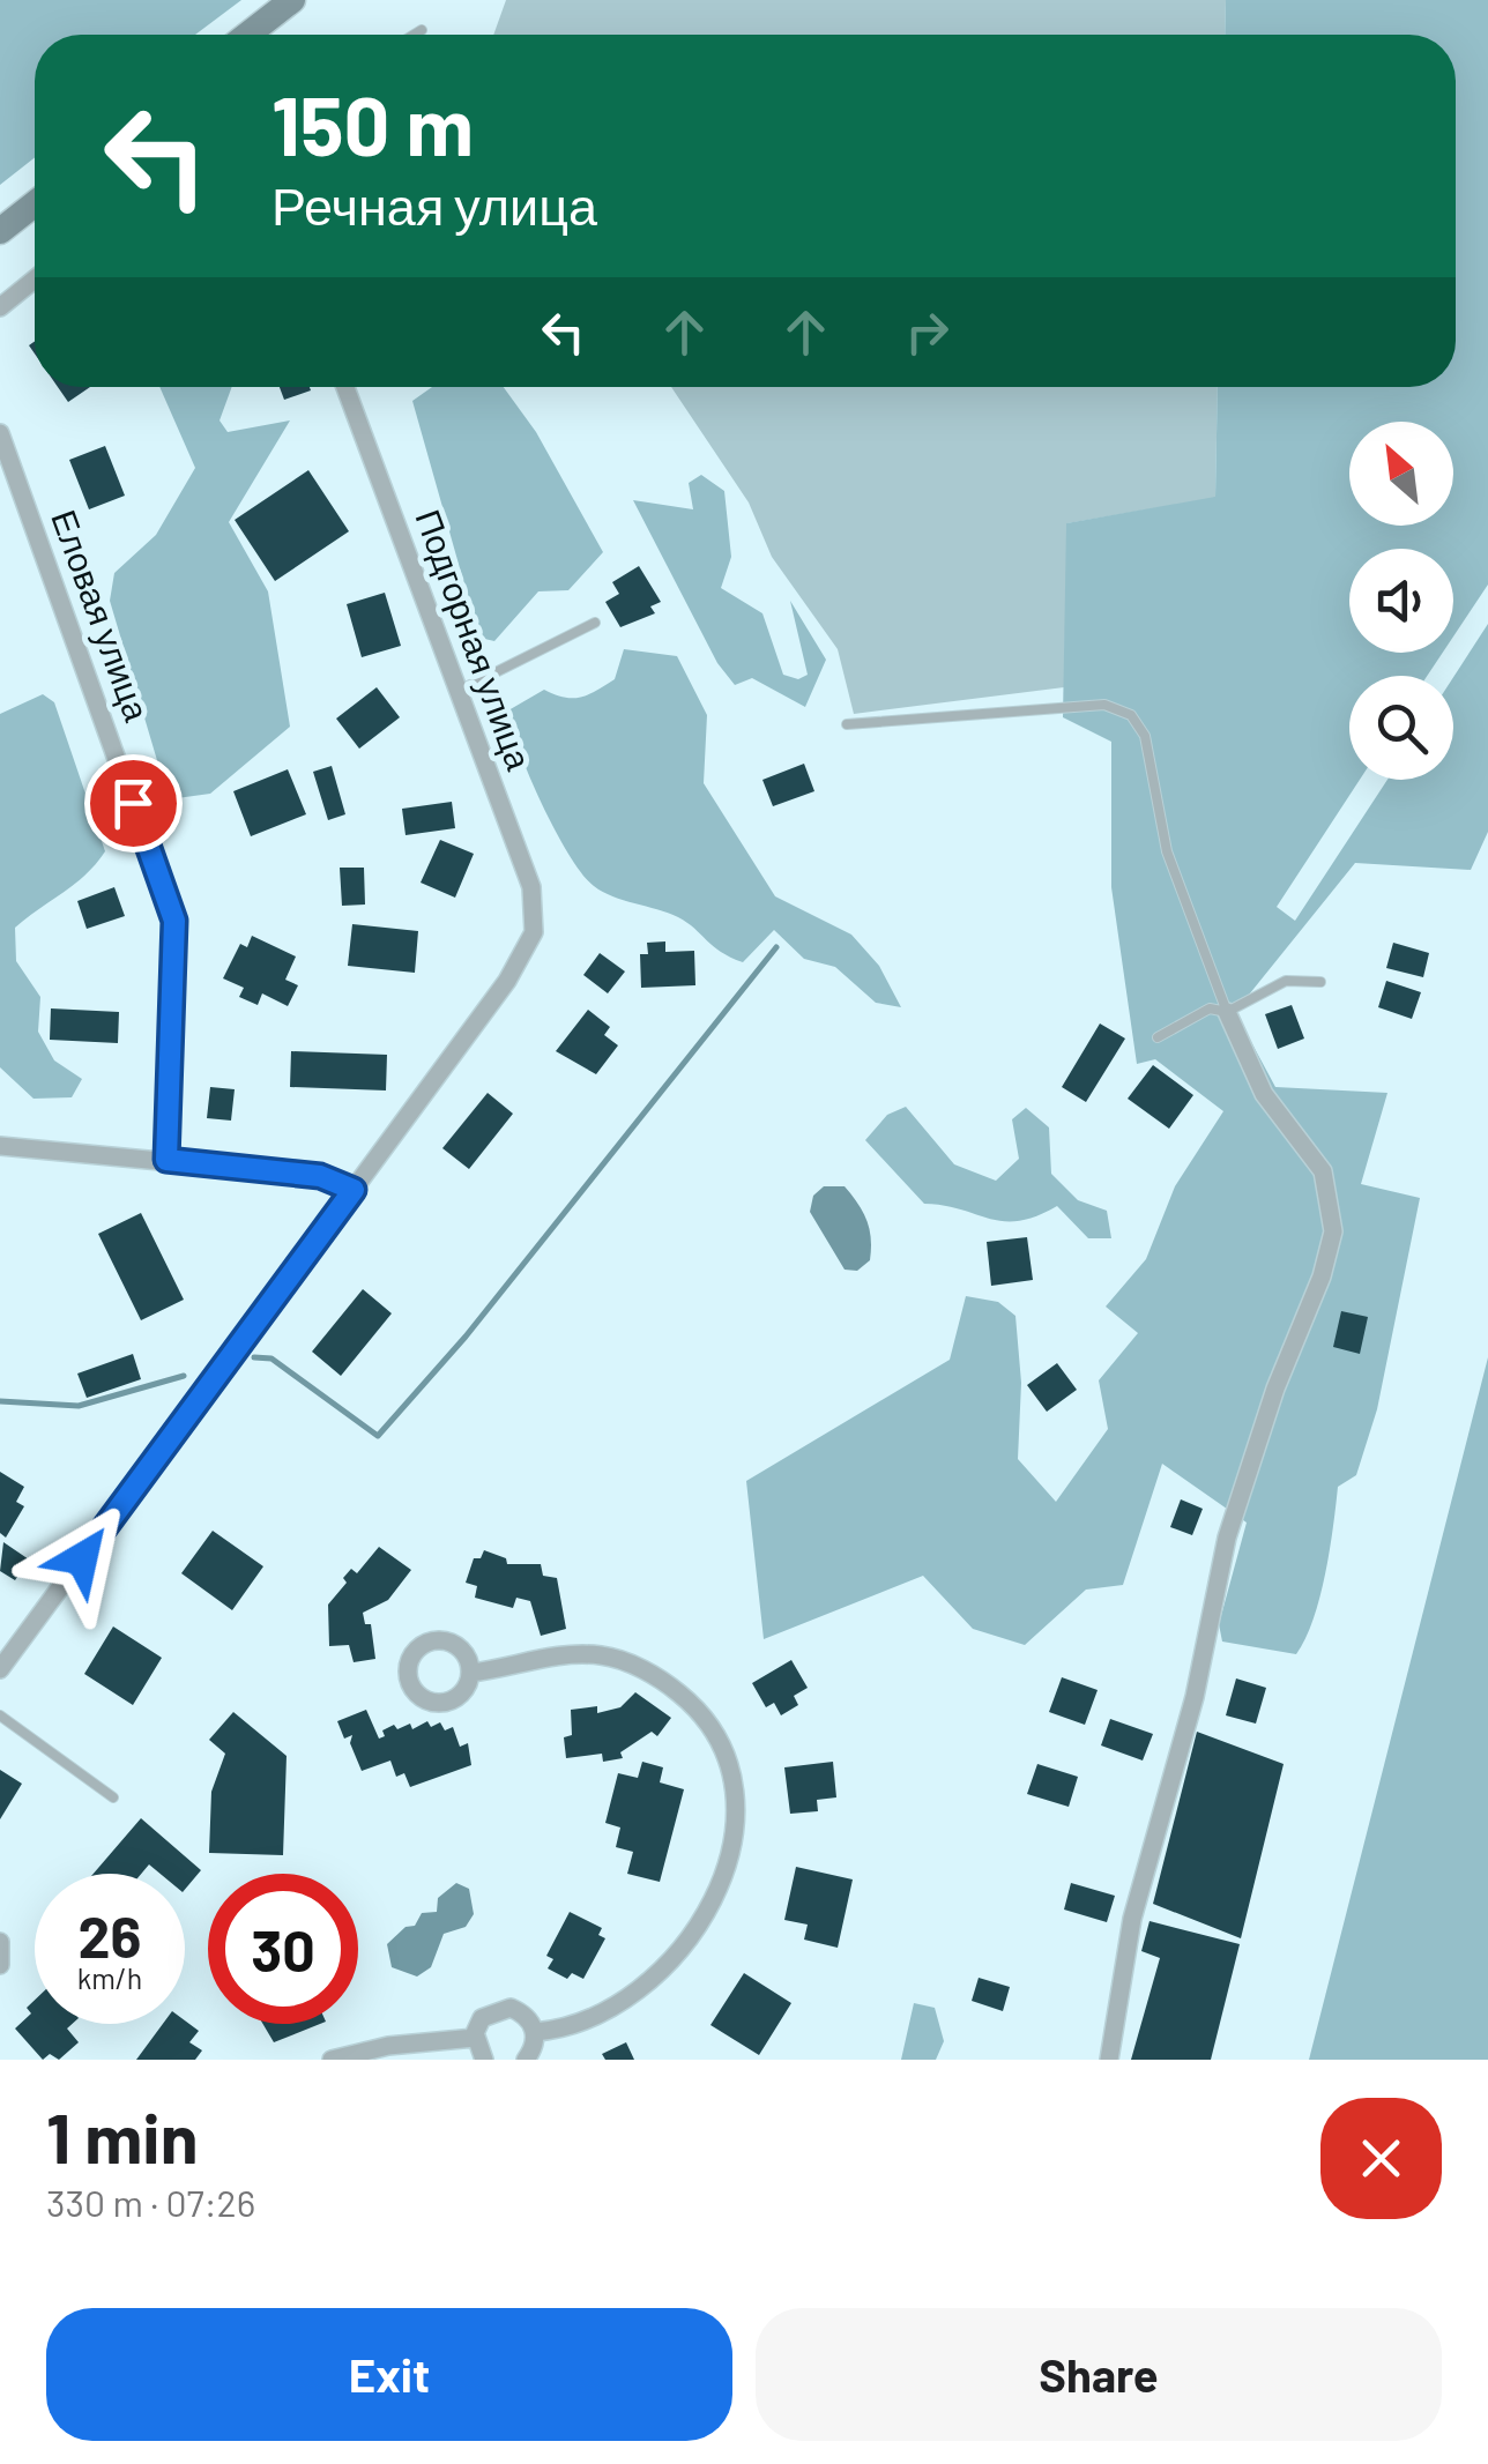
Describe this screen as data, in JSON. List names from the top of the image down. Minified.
{"streets":{"street":["Еловая улица","Подгорная улица"]},"north":"top left","page":{"turn":["150 m","Речная улица"],"speed":"26 km/h","limit":"30","heading":["1 min","330 m · 07:26"],"buttons":["Exit","Share"]}}
